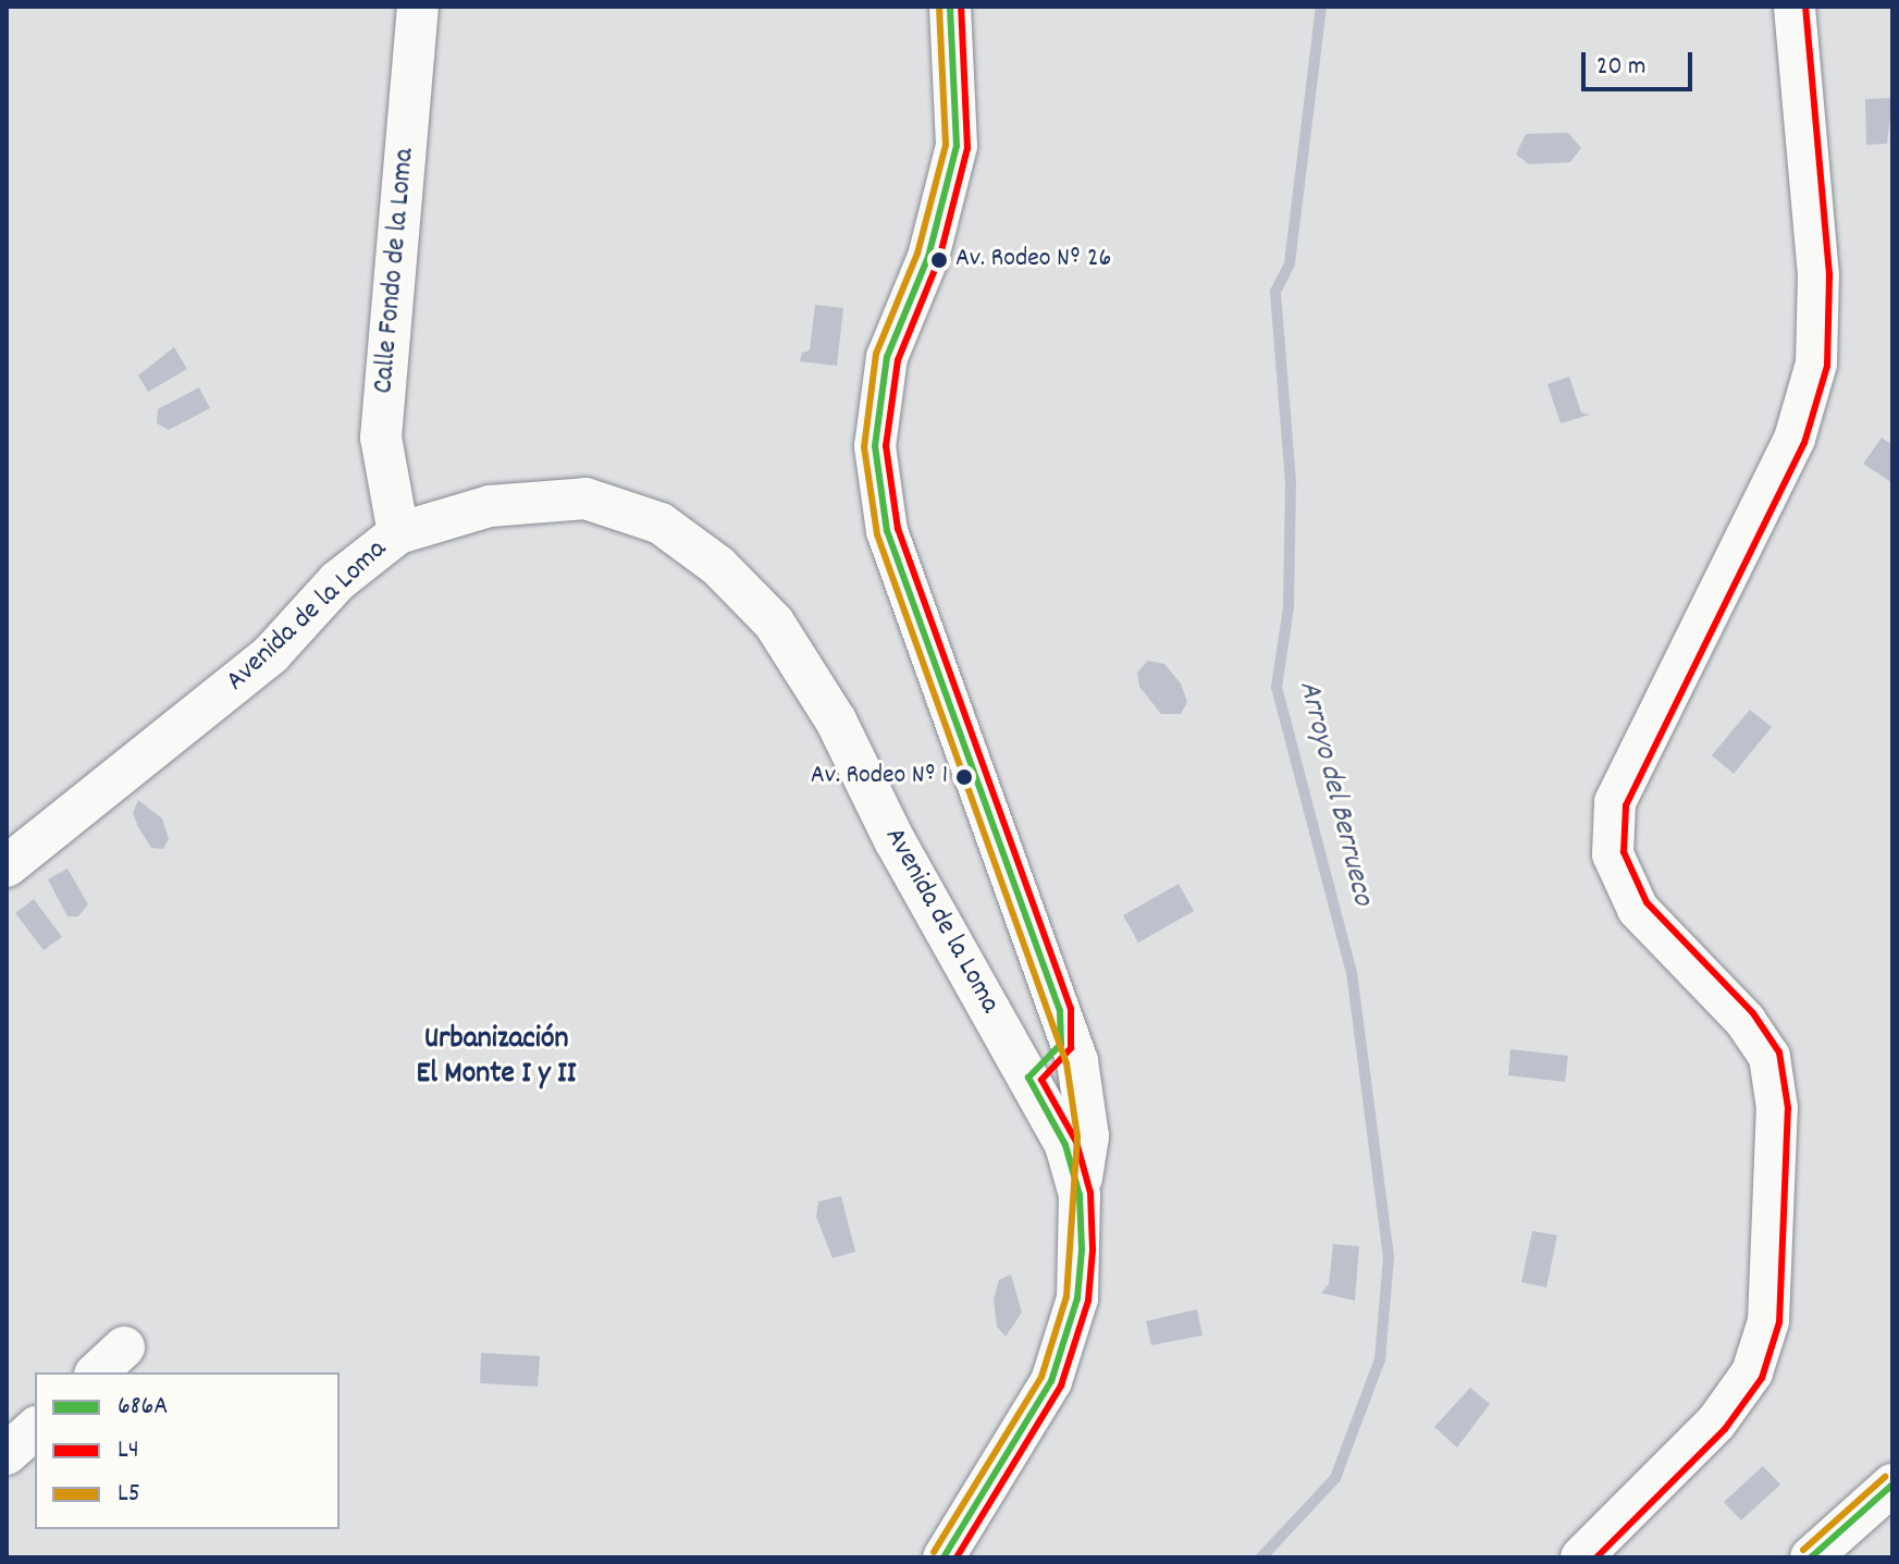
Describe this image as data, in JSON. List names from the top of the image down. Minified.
{"streets":{"street":["Calle Fondo de la Loma","Avenida de la Loma"]},"crossings":[["Calle Fondo de la Loma","Avenida de la Loma"]],"districts":["Urbanización El Monte I y II"],"water":["Arroyo del Berrueco"],"places":["Av. Rodeo Nº 26","Av. Rodeo Nº 1"],"lines":["transit line 686A","transit line L4","transit line L5"],"legend":["686A","L4","L5"],"scale_bar":"20 m"}
